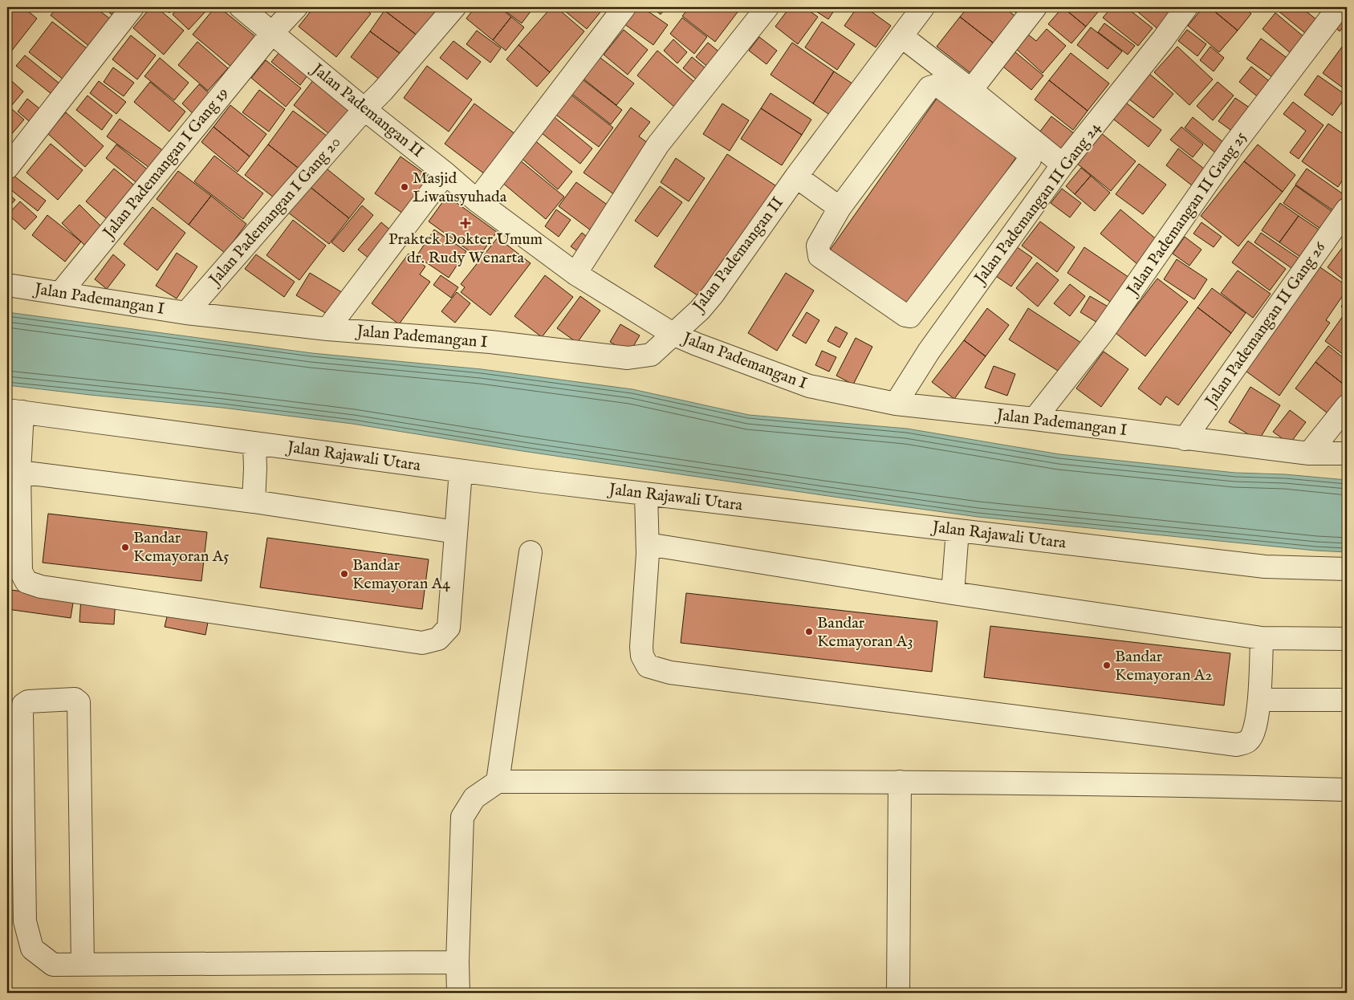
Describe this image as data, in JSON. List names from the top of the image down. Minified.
{"streets":{"street":["Jalan Pademangan II","Jalan Pademangan I Gang 19","Jalan Pademangan II Gang 24","Jalan Pademangan I Gang 20","Jalan Pademangan II Gang 25","Jalan Pademangan I","Jalan Pademangan II Gang 26","Jalan Rajawali Utara"]},"crossings":[["Jalan Pademangan II","Jalan Pademangan I Gang 19"],["Jalan Pademangan II","Jalan Pademangan I Gang 20"],["Jalan Pademangan II","Jalan Pademangan I"],["Jalan Pademangan I Gang 19","Jalan Pademangan I"],["Jalan Pademangan II Gang 24","Jalan Pademangan I"],["Jalan Pademangan I Gang 20","Jalan Pademangan I"],["Jalan Pademangan II Gang 25","Jalan Pademangan I"],["Jalan Pademangan I","Jalan Pademangan II Gang 26"]],"places":{"other":["Masjid Liwausyuhada","Bandar Kemayoran A5","Bandar Kemayoran A4","Bandar Kemayoran A3","Bandar Kemayoran A2"],"health":["Praktek Dokter Umum dr. Rudy Wenarta"]}}
